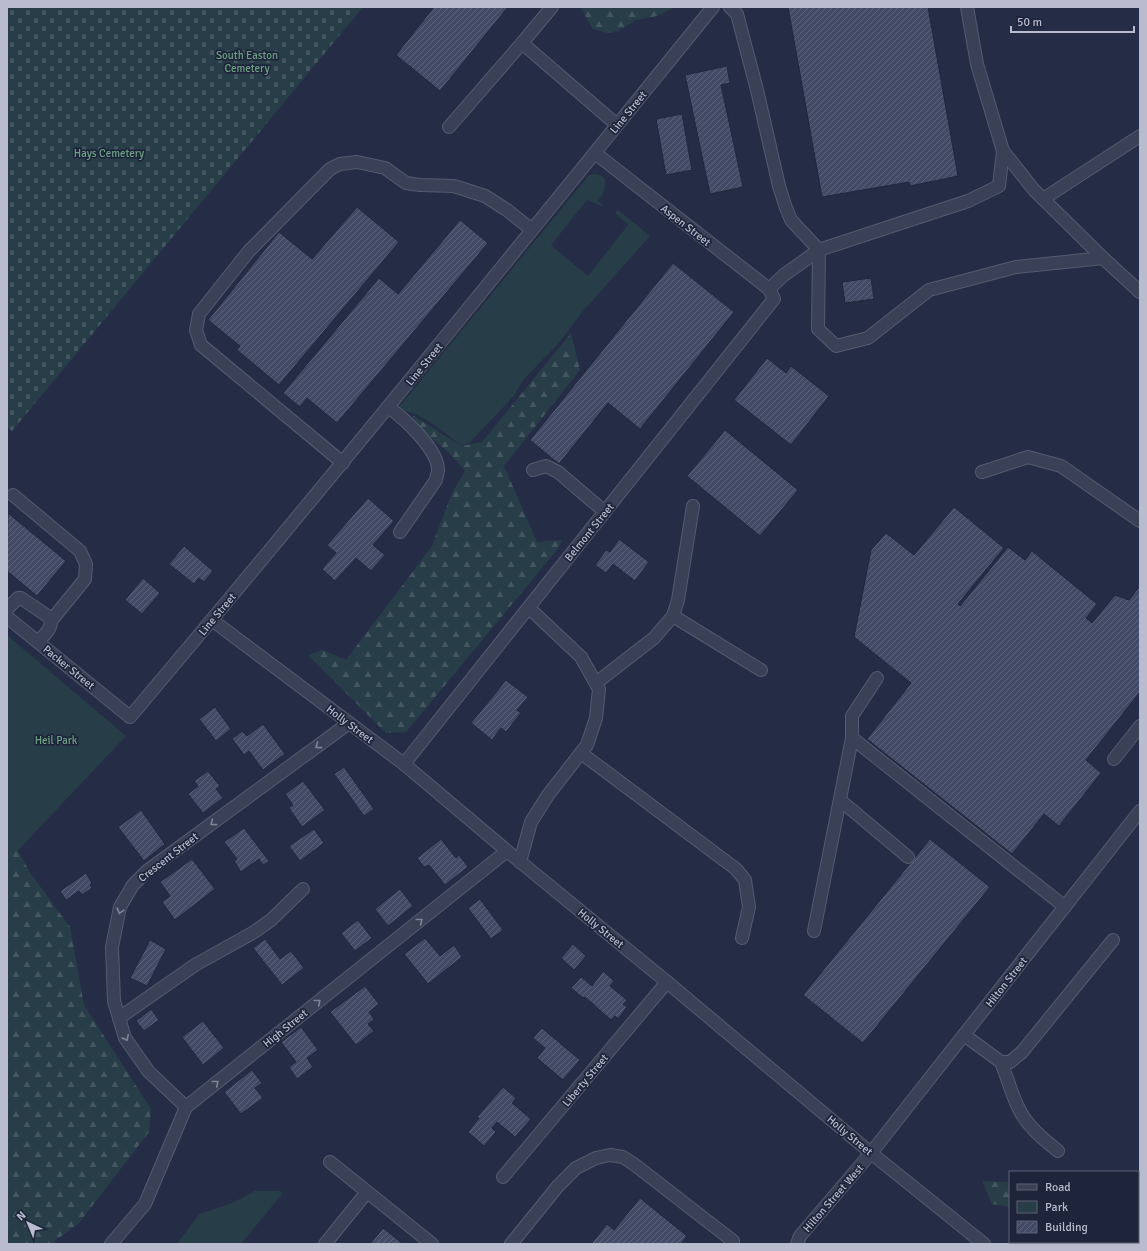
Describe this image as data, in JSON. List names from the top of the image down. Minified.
{"streets":{"street":["Line Street","Aspen Street","Belmont Street","Packer Street","Holly Street","Crescent Street","Hilton Street","High Street","Liberty Street","Hilton Street West"]},"crossings":[["Line Street","Aspen Street"],["Line Street","Packer Street"],["Line Street","Holly Street"],["Aspen Street","Belmont Street"],["Belmont Street","Holly Street"],["Holly Street","Crescent Street"],["Holly Street","Hilton Street"],["Holly Street","High Street"],["Holly Street","Liberty Street"],["Holly Street","Hilton Street West"],["Crescent Street","High Street"],["Hilton Street","Hilton Street West"]],"parks":["South Easton Cemetery","Hays Cemetery","Heil Park"],"legend":["Road","Park","Building"],"scale_bar":"50 m","north":"top left"}
